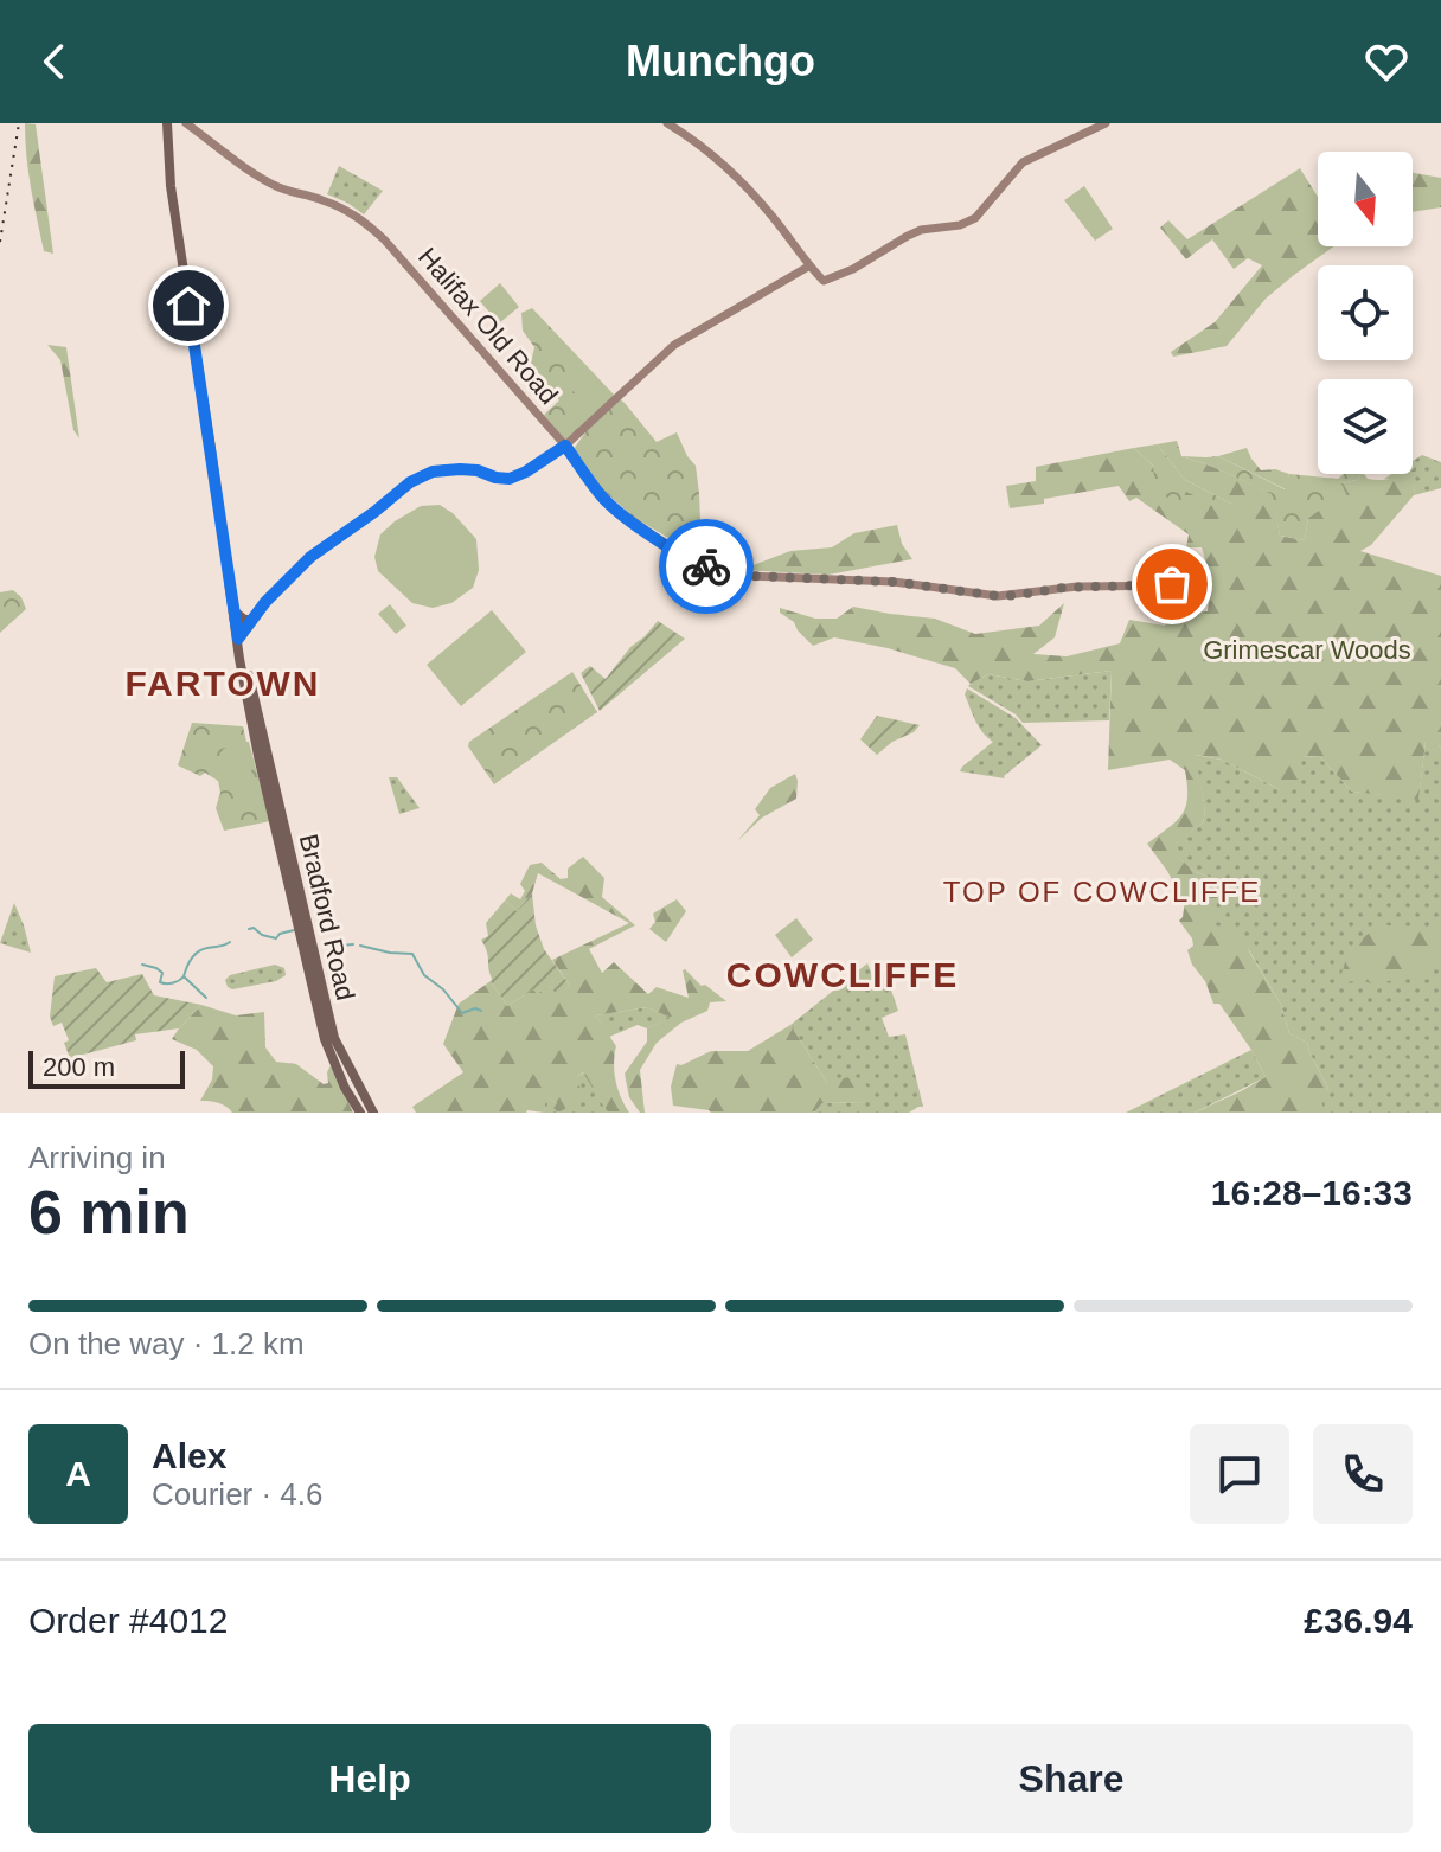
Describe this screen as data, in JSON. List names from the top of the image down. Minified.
{"streets":{"main road":["Bradford Road"],"street":["Halifax Old Road"]},"districts":["FARTOWN","TOP OF COWCLIFFE","COWCLIFFE"],"parks":["Grimescar Woods"],"scale_bar":"200 m","north":"bottom","page":{"header":"Munchgo","scale":"200 m","heading":["6 min","Arriving in","16:28–16:33"],"panel":["Alex","Courier · 4.6","Order #4012","£36.94"],"bar":"On the way · 1.2 km","round":"A","buttons":["Help","Share"]}}
